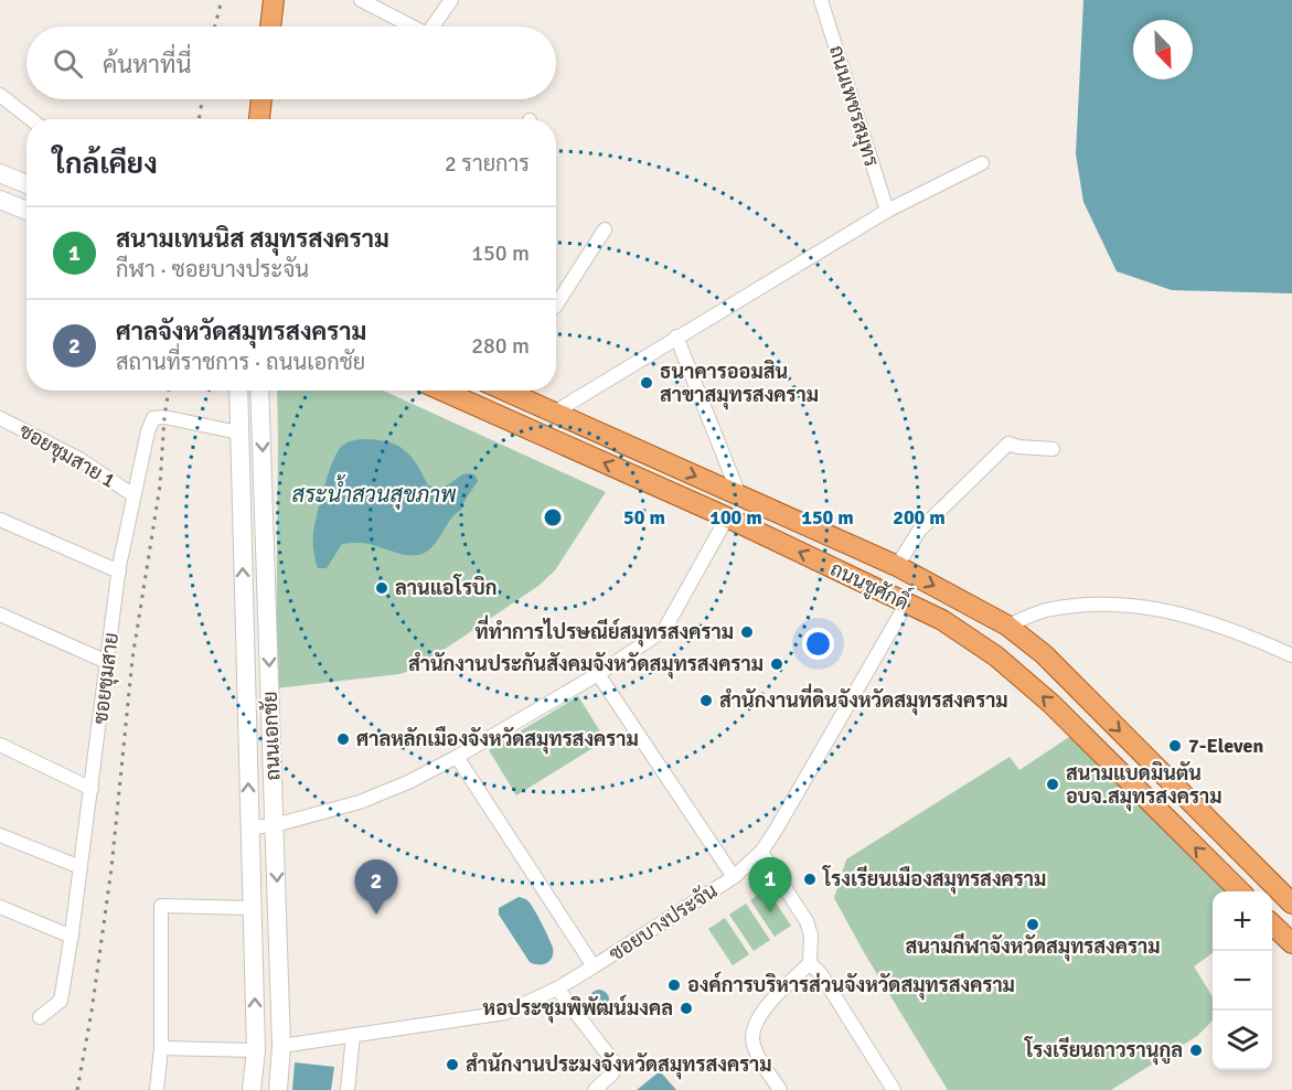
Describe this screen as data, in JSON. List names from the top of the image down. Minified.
{"streets":{"main road":["ถนนชูศักดิ์","ถนนเอกชัย"],"street":["ถนนเพชรสมุทร","ซอยชุมสาย 1","ซอยชุมสาย","ซอยบางประจัน"]},"crossings":[["ซอยชุมสาย 1","ซอยชุมสาย"],["ถนนชูศักดิ์","ซอยบางประจัน"],["ซอยชุมสาย","ถนนเอกชัย"],["ถนนเอกชัย","ซอยบางประจัน"]],"water":["สระน้ำสวนสุขภาพ"],"places":["ธนาคารออมสิน สาขาสมุทรสงคราม","ลานแอโรบิก","ที่ทำการไปรษณีย์สมุทรสงคราม","สำนักงานประกันสังคมจังหวัดสมุทรสงคราม","สำนักงานที่ดินจังหวัดสมุทรสงคราม","ศาลหลักเมืองจังหวัดสมุทรสงคราม","7-Eleven","สนามแบดมินตัน อบจ.สมุทรสงคราม","โรงเรียนเมืองสมุทรสงคราม","สนามกีฬาจังหวัดสมุทรสงคราม","องค์การบริหารส่วนจังหวัดสมุทรสงคราม","หอประชุมพิพัฒน์มงคล","โรงเรียนถาวรานุกูล","สำนักงานประมงจังหวัดสมุทรสงคราม"],"north":"bottom right","page":{"search":"ค้นหาที่นี่","heading":["ใกล้เคียง","2 รายการ"],"list":[{"mark":"1","name":"สนามเทนนิส สมุทรสงคราม","note":"กีฬา · ซอยบางประจัน","value":"150 m"},{"mark":"2","name":"ศาลจังหวัดสมุทรสงคราม","note":"สถานที่ราชการ · ถนนเอกชัย","value":"280 m"}],"pins":["1","2"],"map_buttons":["+","−"]},"rings":["50 m","100 m","150 m","200 m"]}
